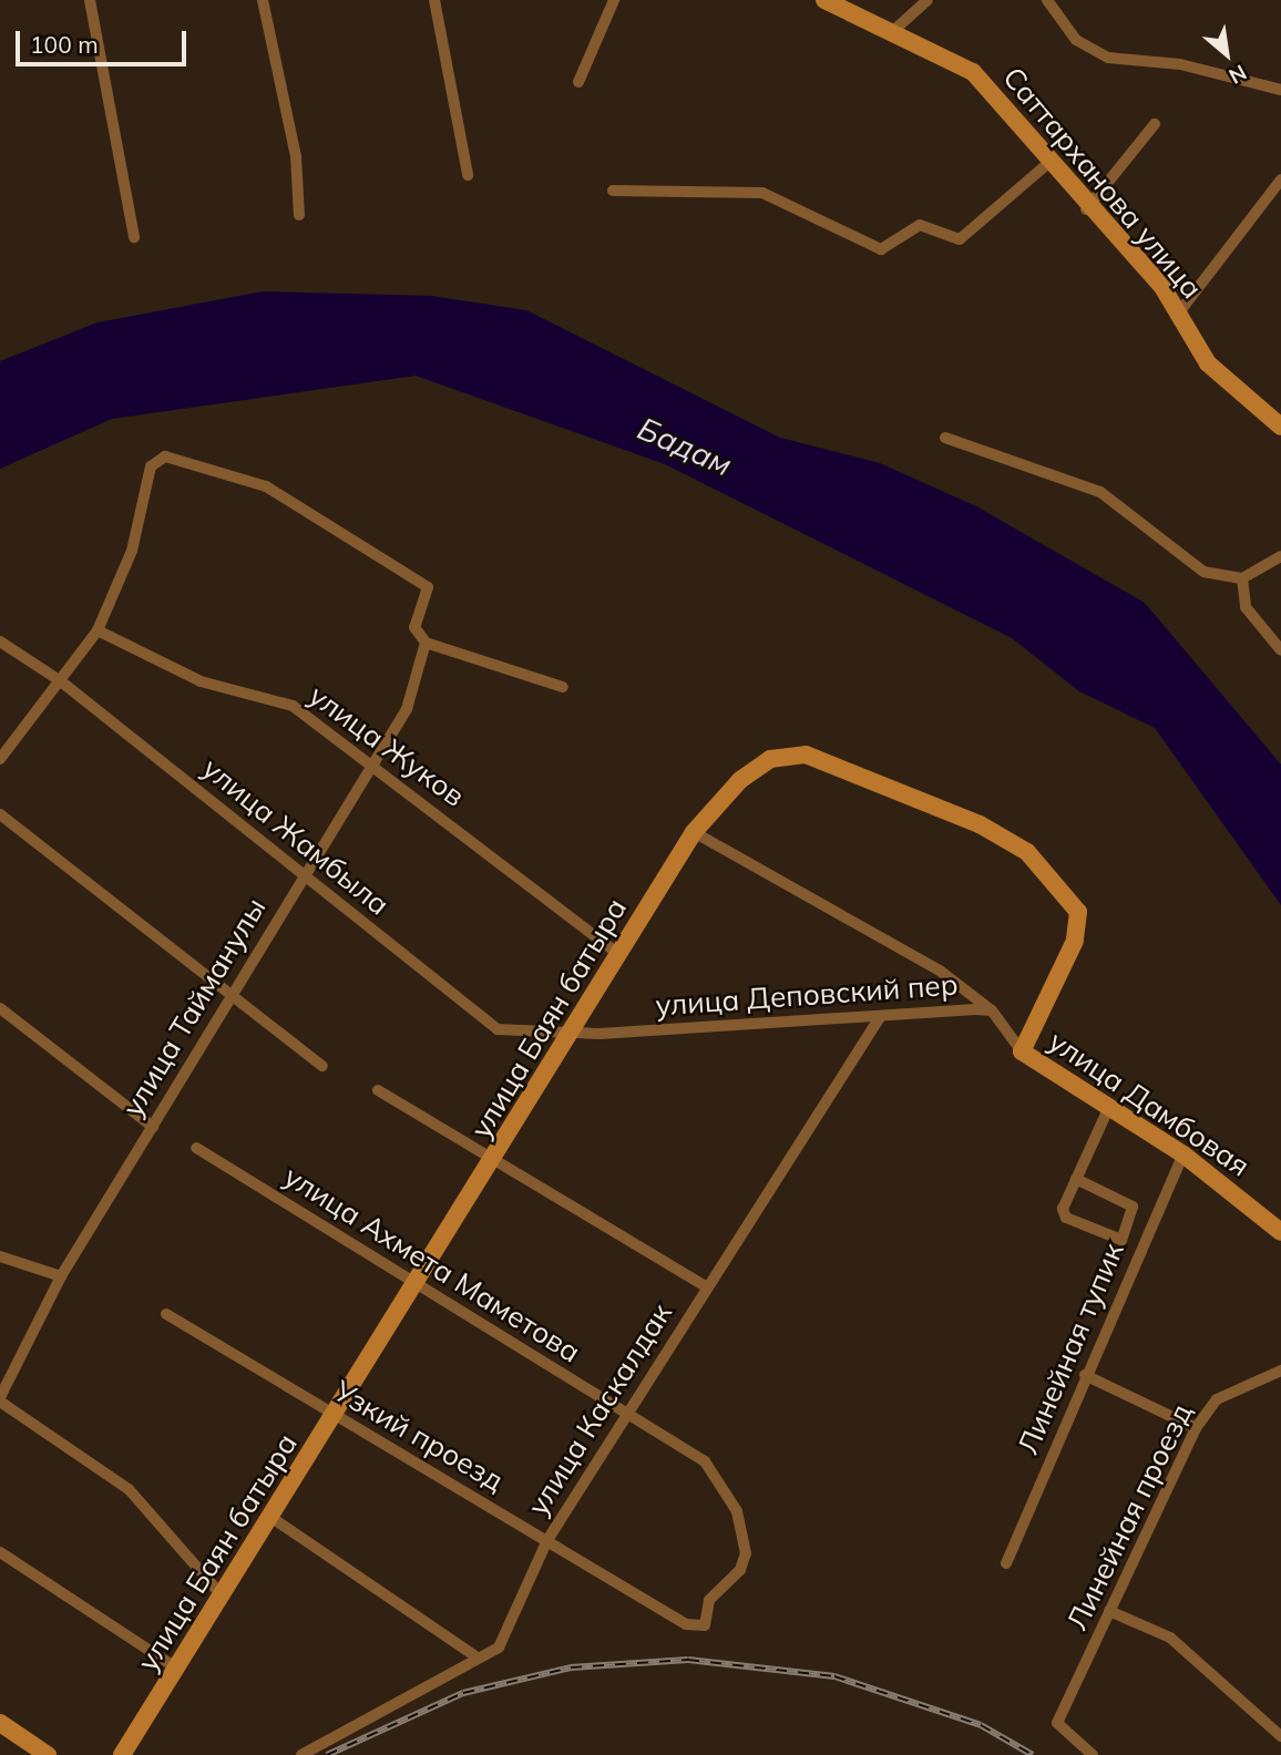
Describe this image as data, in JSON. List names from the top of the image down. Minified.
{"streets":{"street":["Саттарханова улица","улица Жуков","улица Жамбыла","улица Деповский пер","улица Тайманулы","улица Баян батыра","улица Дамбовая","улица Ахмета Маметова","Линейная тупик","улица Каскалдак","Узкий проезд","Линейная проезд"]},"crossings":[["улица Жуков","улица Тайманулы"],["улица Жуков","улица Баян батыра"],["улица Жамбыла","улица Деповский пер"],["улица Жамбыла","улица Тайманулы"],["улица Жамбыла","улица Баян батыра"],["улица Деповский пер","улица Баян батыра"],["улица Деповский пер","улица Дамбовая"],["улица Деповский пер","улица Каскалдак"],["улица Баян батыра","улица Дамбовая"],["улица Баян батыра","улица Ахмета Маметова"],["улица Баян батыра","Узкий проезд"],["улица Дамбовая","Линейная тупик"],["улица Ахмета Маметова","улица Каскалдак"],["улица Ахмета Маметова","Узкий проезд"],["улица Каскалдак","Узкий проезд"]],"water":["Бадам"],"scale_bar":"100 m","north":"bottom right"}
